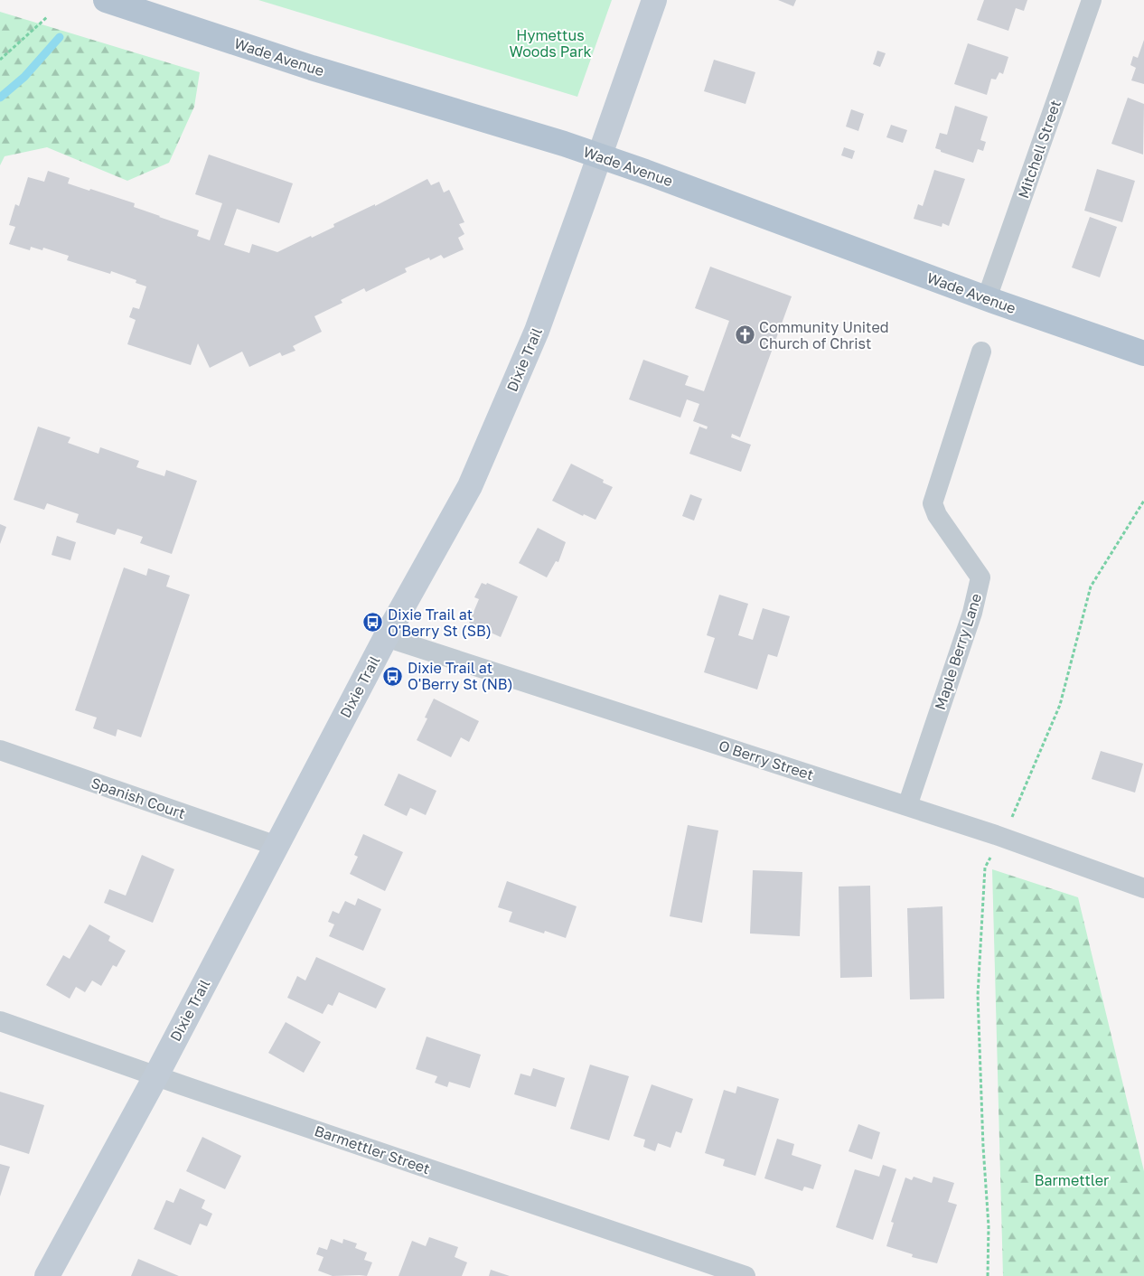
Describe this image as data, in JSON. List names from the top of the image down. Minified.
{"streets":{"main road":["Wade Avenue","Dixie Trail"],"street":["Mitchell Street","Maple Berry Lane","O Berry Street","Spanish Court","Barmettler Street"]},"crossings":[["Wade Avenue","Mitchell Street"],["Wade Avenue","Dixie Trail"],["Dixie Trail","O Berry Street"],["Dixie Trail","Spanish Court"],["Dixie Trail","Barmettler Street"],["Maple Berry Lane","O Berry Street"]],"parks":["Hymettus Woods Park","Barmettler"],"places":{"church":["Community United Church of Christ"],"bus stop":["Dixie Trail at O'Berry St (SB)","Dixie Trail at O'Berry St (NB)"]}}
